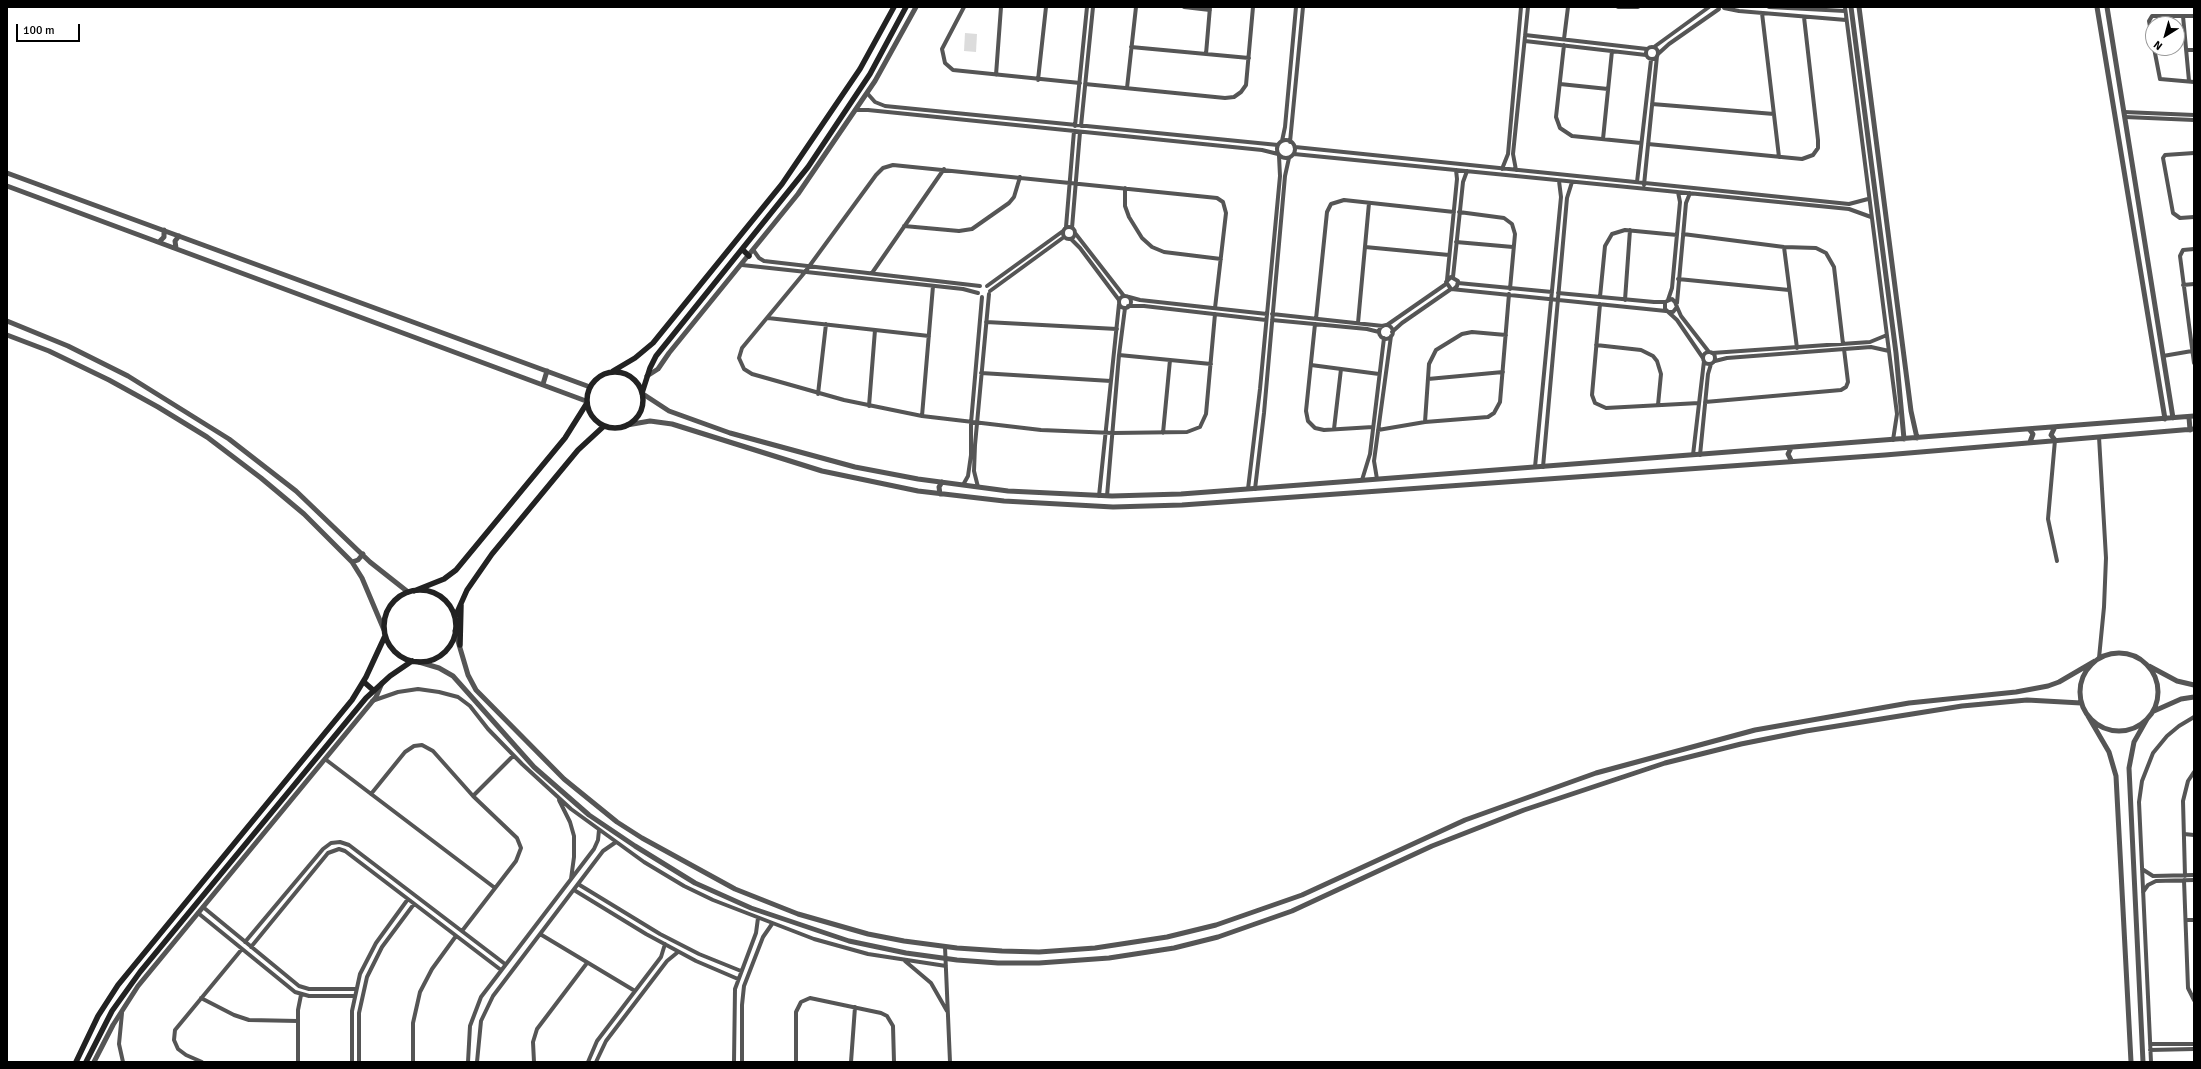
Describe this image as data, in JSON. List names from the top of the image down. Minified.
{"scale_bar":"100 m","north":"bottom left"}
